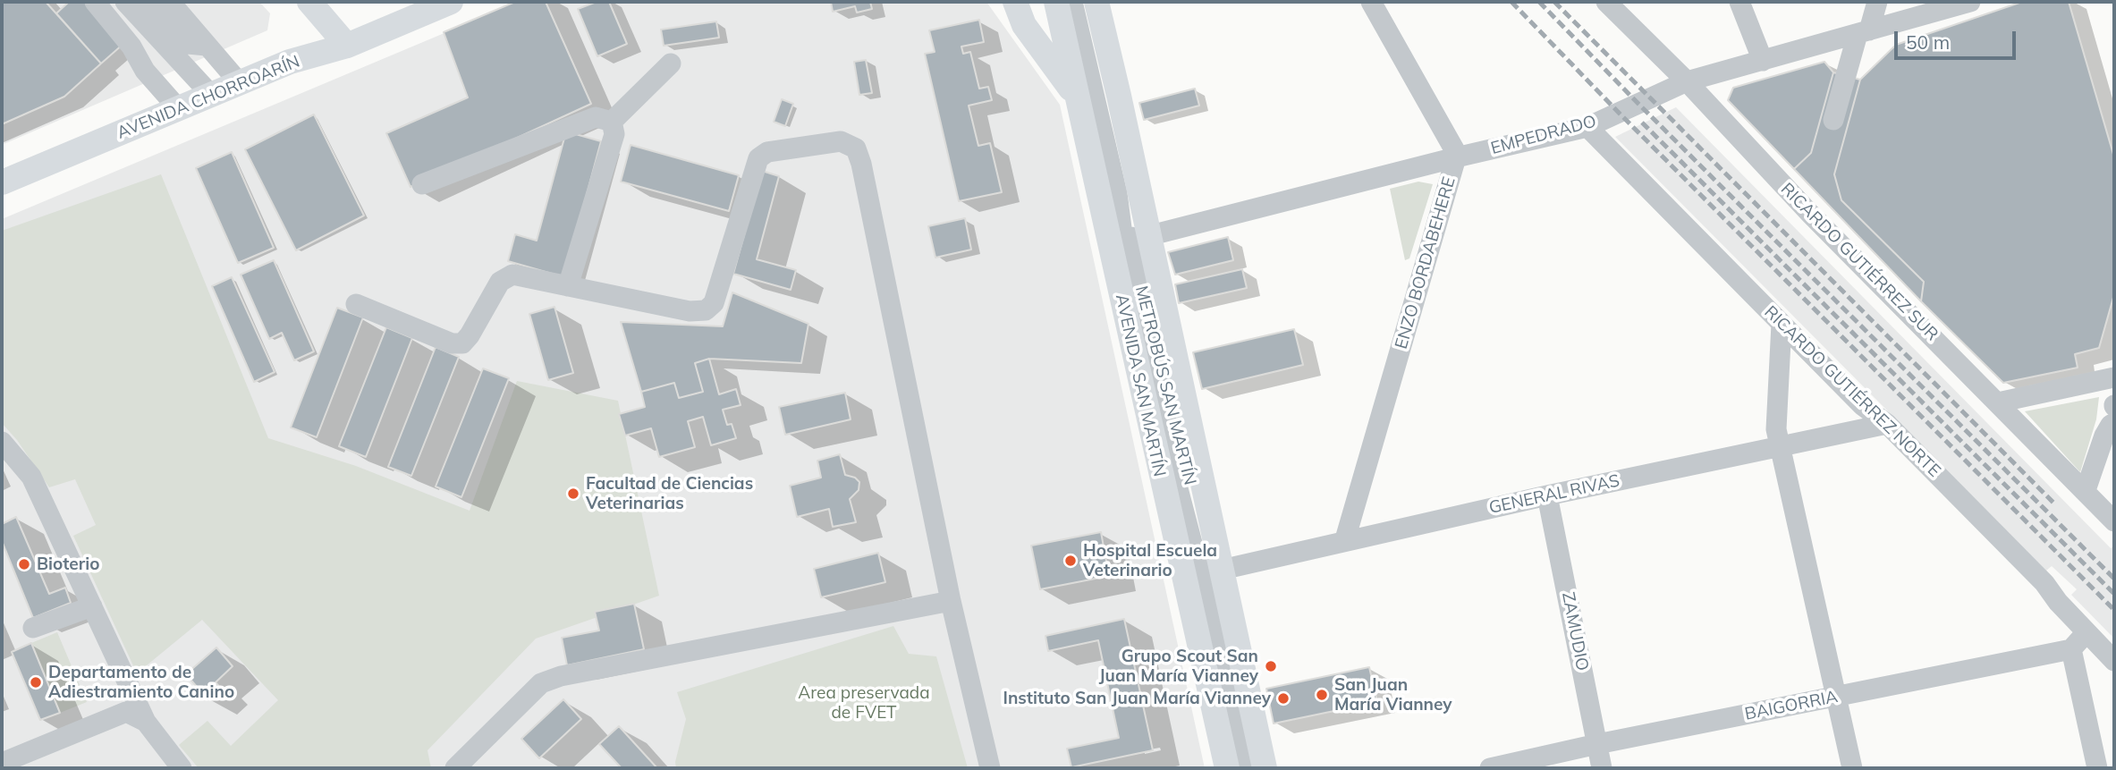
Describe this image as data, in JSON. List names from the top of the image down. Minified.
{"streets":{"main road":["AVENIDA CHORROARÍN","AVENIDA SAN MARTÍN"],"street":["EMPEDRADO","RICARDO GUTIÉRREZ SUR","ENZO BORDABEHERE","METROBÚS SAN MARTÍN","RICARDO GUTIÉRREZ NORTE","GENERAL RIVAS","ZAMUDIO","BAIGORRIA"]},"crossings":[["EMPEDRADO","RICARDO GUTIÉRREZ SUR"],["EMPEDRADO","ENZO BORDABEHERE"],["EMPEDRADO","AVENIDA SAN MARTÍN"],["EMPEDRADO","METROBÚS SAN MARTÍN"],["EMPEDRADO","RICARDO GUTIÉRREZ NORTE"],["ENZO BORDABEHERE","GENERAL RIVAS"],["AVENIDA SAN MARTÍN","METROBÚS SAN MARTÍN"],["AVENIDA SAN MARTÍN","GENERAL RIVAS"],["RICARDO GUTIÉRREZ NORTE","GENERAL RIVAS"],["GENERAL RIVAS","ZAMUDIO"],["ZAMUDIO","BAIGORRIA"]],"parks":["Area preservada de FVET"],"places":["Facultad de Ciencias Veterinarias","Hospital Escuela Veterinario","Bioterio","Grupo Scout San Juan María Vianney","Departamento de Adiestramiento Canino","San Juan María Vianney","Instituto San Juan María Vianney"],"scale_bar":"50 m"}
